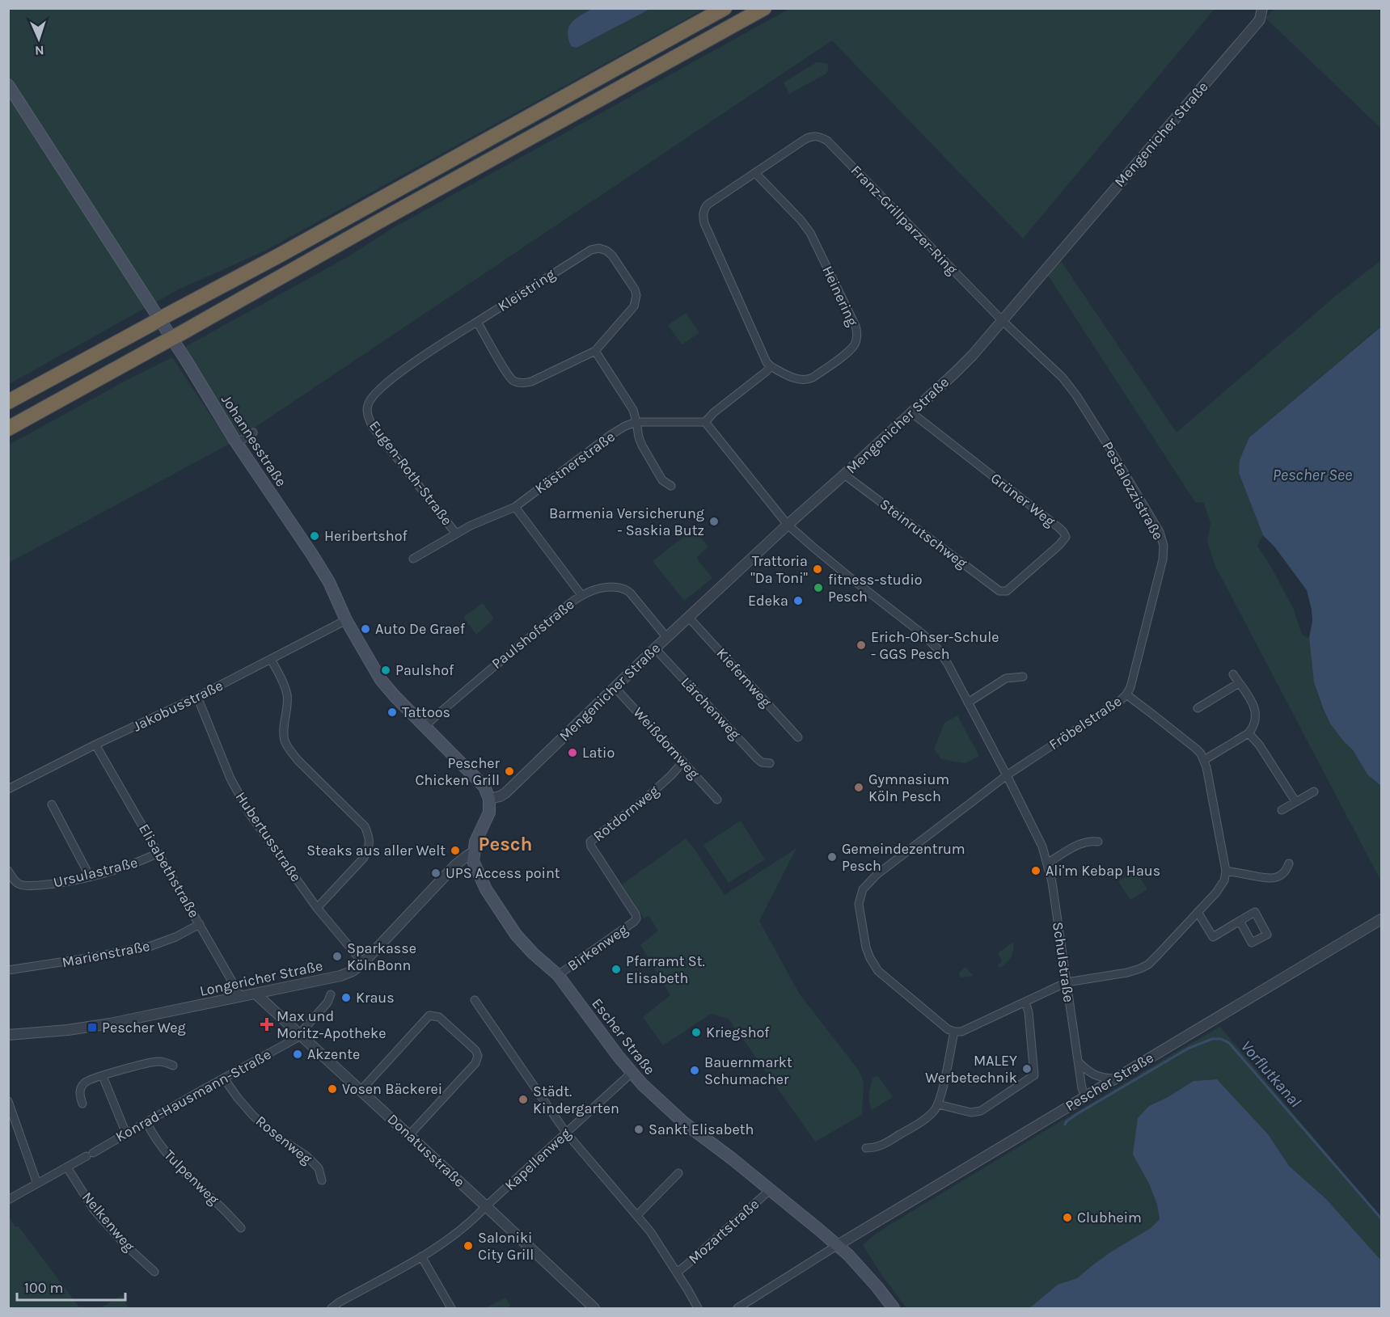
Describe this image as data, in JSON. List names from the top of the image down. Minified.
{"streets":{"main road":["Johannesstraße","Escher Straße"],"street":["Mengenicher Straße","Franz-Grillparzer-Ring","Kleistring","Heinering","Kästnerstraße","Eugen-Roth-Straße","Pestalozzistraße","Grüner Weg","Steinrutschweg","Paulshofstraße","Kiefernweg","Jakobusstraße","Lärchenweg","Fröbelstraße","Weißdornweg","Rotdornweg","Hubertusstraße","Elisabethstraße","Ursulastraße","Birkenweg","Marienstraße","Schulstraße","Longericher Straße","Pescher Straße","Konrad-Hausmann-Straße","Rosenweg","Donatusstraße","Kapellenweg","Tulpenweg","Nelkenweg","Mozartstraße"]},"crossings":[["Mengenicher Straße","Franz-Grillparzer-Ring"],["Mengenicher Straße","Johannesstraße"],["Mengenicher Straße","Pestalozzistraße"],["Mengenicher Straße","Grüner Weg"],["Mengenicher Straße","Steinrutschweg"],["Mengenicher Straße","Paulshofstraße"],["Mengenicher Straße","Kiefernweg"],["Mengenicher Straße","Lärchenweg"],["Mengenicher Straße","Weißdornweg"],["Mengenicher Straße","Schulstraße"],["Franz-Grillparzer-Ring","Heinering"],["Franz-Grillparzer-Ring","Pestalozzistraße"],["Kleistring","Eugen-Roth-Straße"],["Johannesstraße","Paulshofstraße"],["Johannesstraße","Jakobusstraße"],["Kästnerstraße","Eugen-Roth-Straße"],["Pestalozzistraße","Fröbelstraße"],["Grüner Weg","Steinrutschweg"],["Jakobusstraße","Hubertusstraße"],["Jakobusstraße","Elisabethstraße"],["Fröbelstraße","Schulstraße"],["Weißdornweg","Rotdornweg"],["Rotdornweg","Birkenweg"],["Hubertusstraße","Longericher Straße"],["Elisabethstraße","Ursulastraße"],["Elisabethstraße","Marienstraße"],["Elisabethstraße","Longericher Straße"],["Birkenweg","Escher Straße"],["Schulstraße","Pescher Straße"],["Longericher Straße","Escher Straße"],["Longericher Straße","Donatusstraße"],["Escher Straße","Pescher Straße"],["Escher Straße","Kapellenweg"],["Escher Straße","Mozartstraße"],["Konrad-Hausmann-Straße","Rosenweg"],["Konrad-Hausmann-Straße","Donatusstraße"],["Konrad-Hausmann-Straße","Tulpenweg"],["Konrad-Hausmann-Straße","Nelkenweg"],["Donatusstraße","Kapellenweg"]],"districts":["Pesch"],"water":["Pescher See","Vorflutkanal"],"places":{"other":["Barmenia Versicherung - Saskia Butz","Heribertshof","Trattoria \"Da Toni\"","fitness-studio Pesch","Edeka","Auto De Graef","Erich-Ohser-Schule - GGS Pesch","Paulshof","Tattoos","Latio","Pescher Chicken Grill","Gymnasium Köln Pesch","Steaks aus aller Welt","Gemeindezentrum Pesch","Ali'm Kebap Haus","UPS Access point","Sparkasse KölnBonn","Pfarramt St. Elisabeth","Kraus","Kriegshof","Akzente","MALEY Werbetechnik","Bauernmarkt Schumacher","Vosen Bäckerei","Städt. Kindergarten","Sankt Elisabeth","Clubheim","Saloniki City Grill"],"health":["Max und Moritz-Apotheke"],"transit":["Pescher Weg"]},"scale_bar":"100 m","north":"bottom"}
